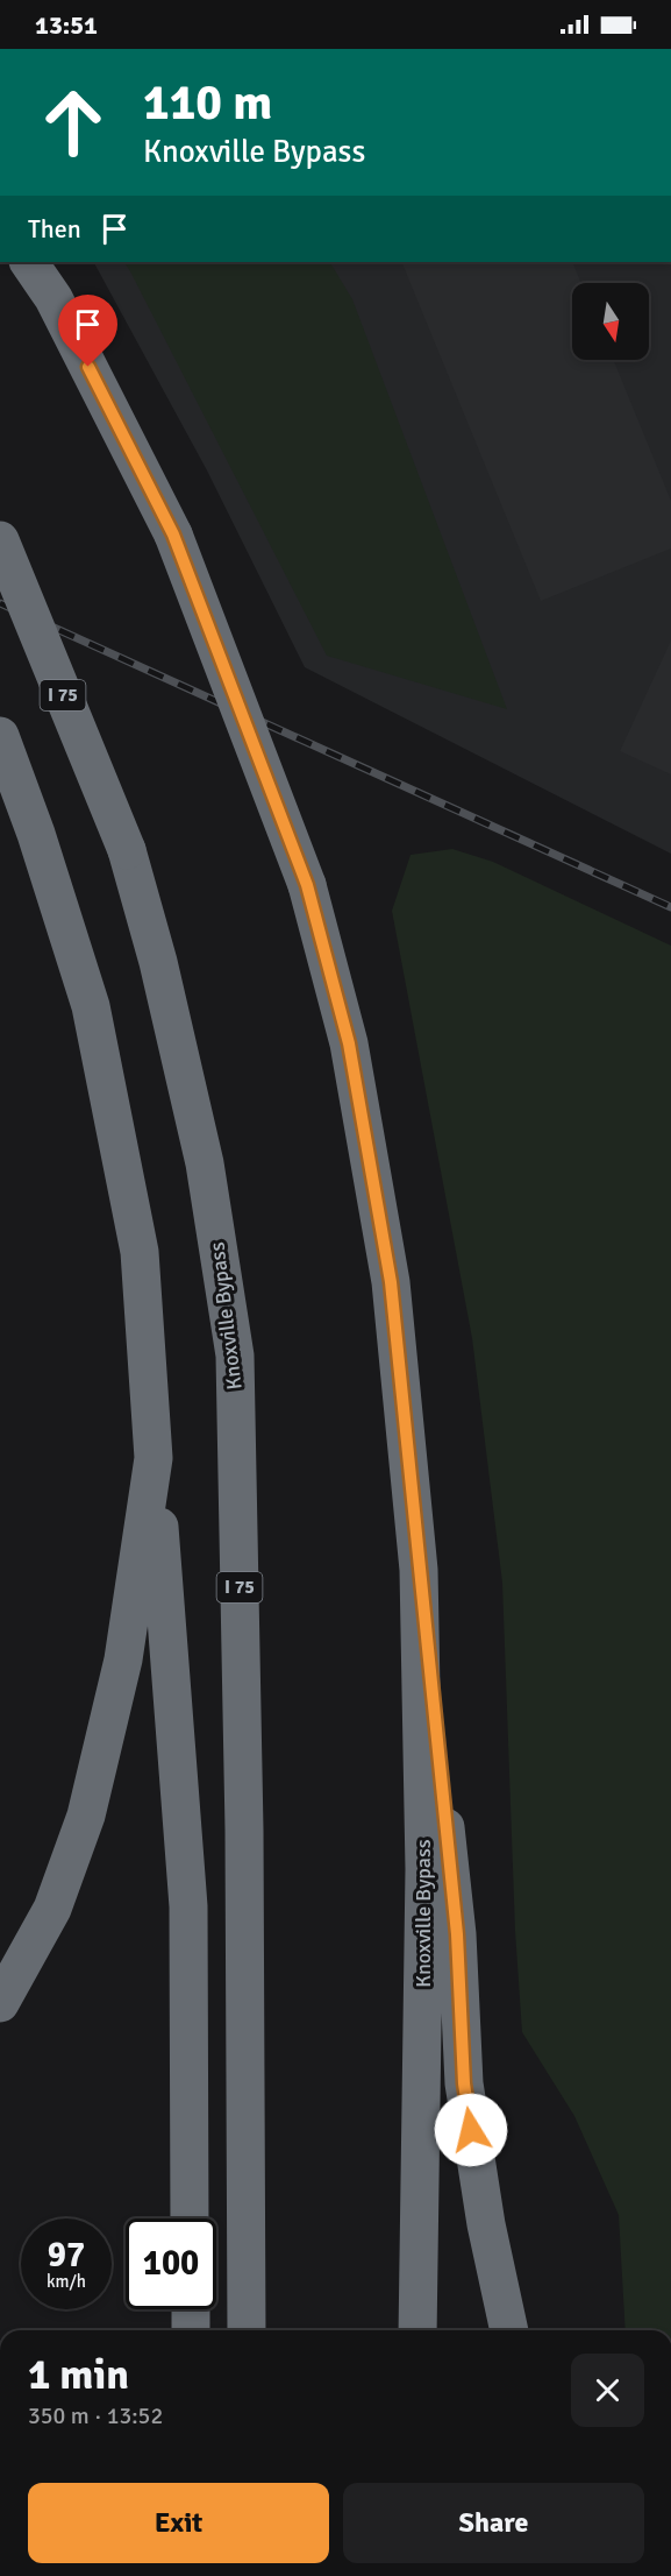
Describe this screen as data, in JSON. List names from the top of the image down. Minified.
{"streets":{"highway":["I 75","Knoxville Bypass"]},"north":"bottom","page":{"status":"13:51","turn":["110 m","Knoxville Bypass"],"then":"Then","speed":"97 km/h","limit":"100","heading":["1 min","350 m · 13:52"],"buttons":["Exit","Share"]}}
